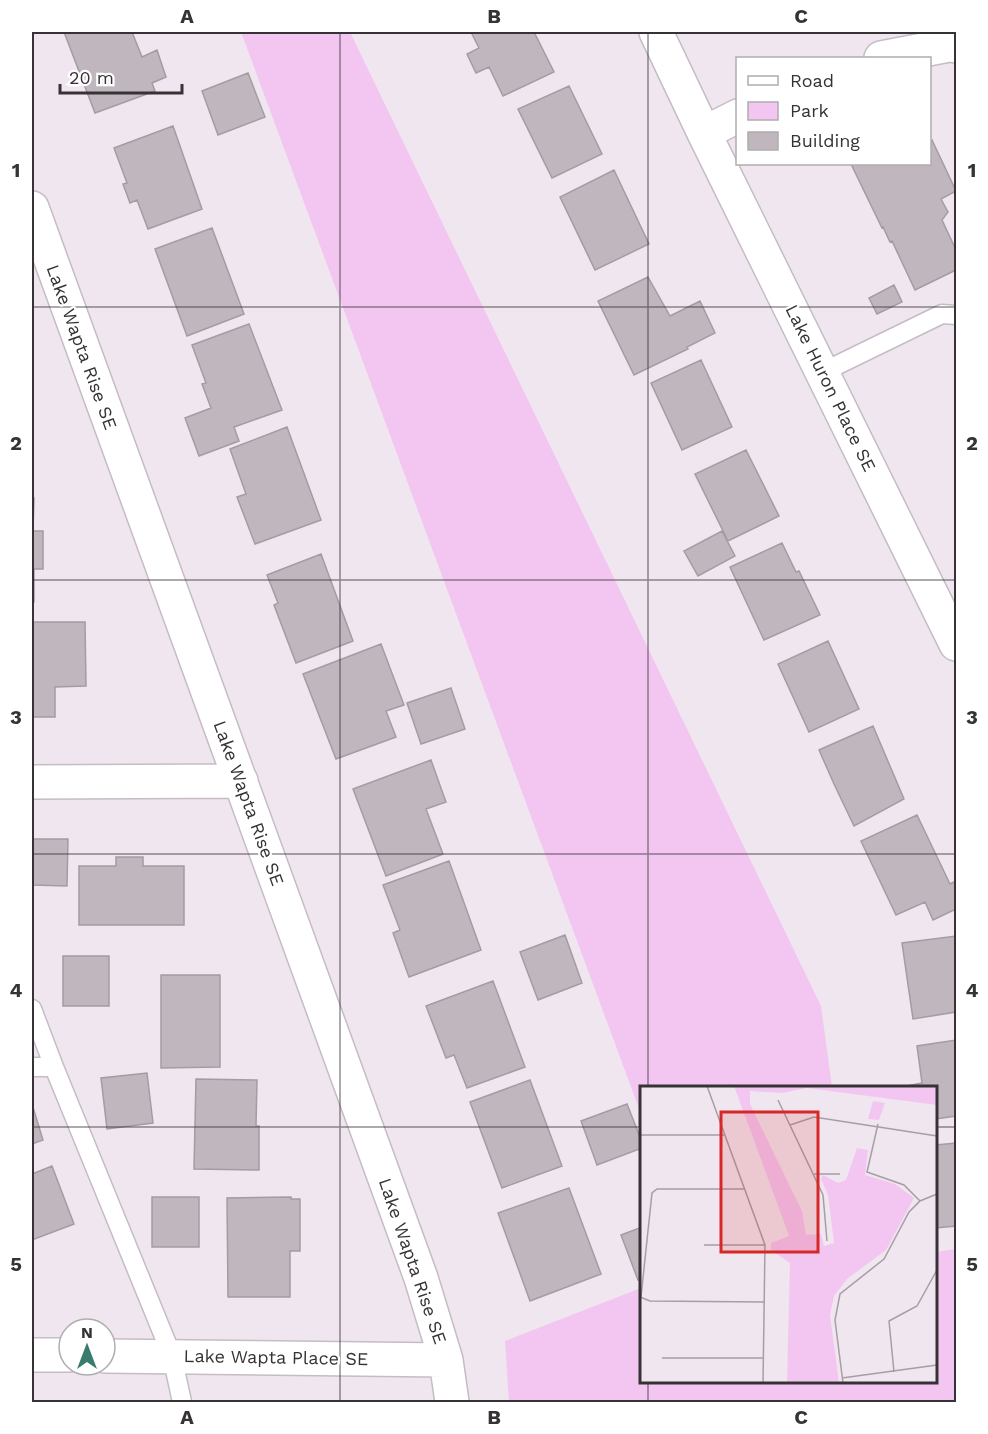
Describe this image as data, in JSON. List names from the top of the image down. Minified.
{"streets":{"street":["Lake Wapta Rise SE","Lake Huron Place SE","Lake Wapta Place SE"]},"crossings":[["Lake Wapta Rise SE","Lake Wapta Place SE"]],"legend":["Road","Park","Building"],"scale_bar":"20 m","north":"top","grid":{"columns":["A","B","C"],"rows":["1","2","3","4","5"]}}
